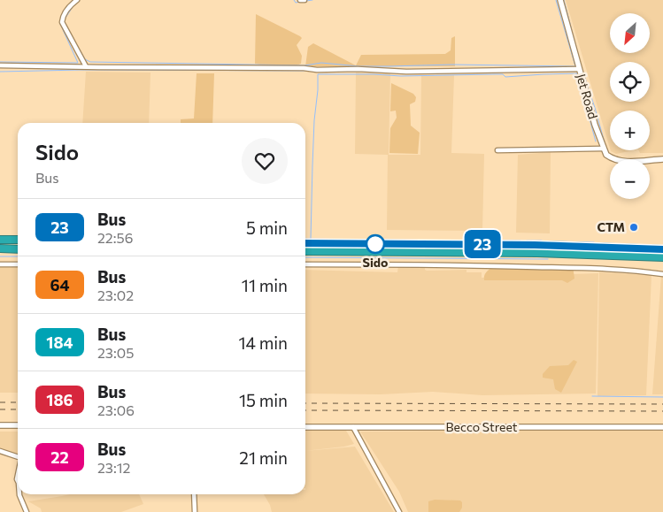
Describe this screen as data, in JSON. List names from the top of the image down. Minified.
{"streets":{"street":["Jet Road","Becco Street"]},"places":["CTM","Sido"],"lines":["bus line 23"],"north":"bottom left","page":{"on_map":"23","map_buttons":["+","−"],"heading":["Sido","Bus"],"list":[{"mark":"23","name":"Bus","note":"22:56","value":"5 min"},{"mark":"64","name":"Bus","note":"23:02","value":"11 min"},{"mark":"184","name":"Bus","note":"23:05","value":"14 min"},{"mark":"186","name":"Bus","note":"23:06","value":"15 min"},{"mark":"22","name":"Bus","note":"23:12","value":"21 min"}]}}
